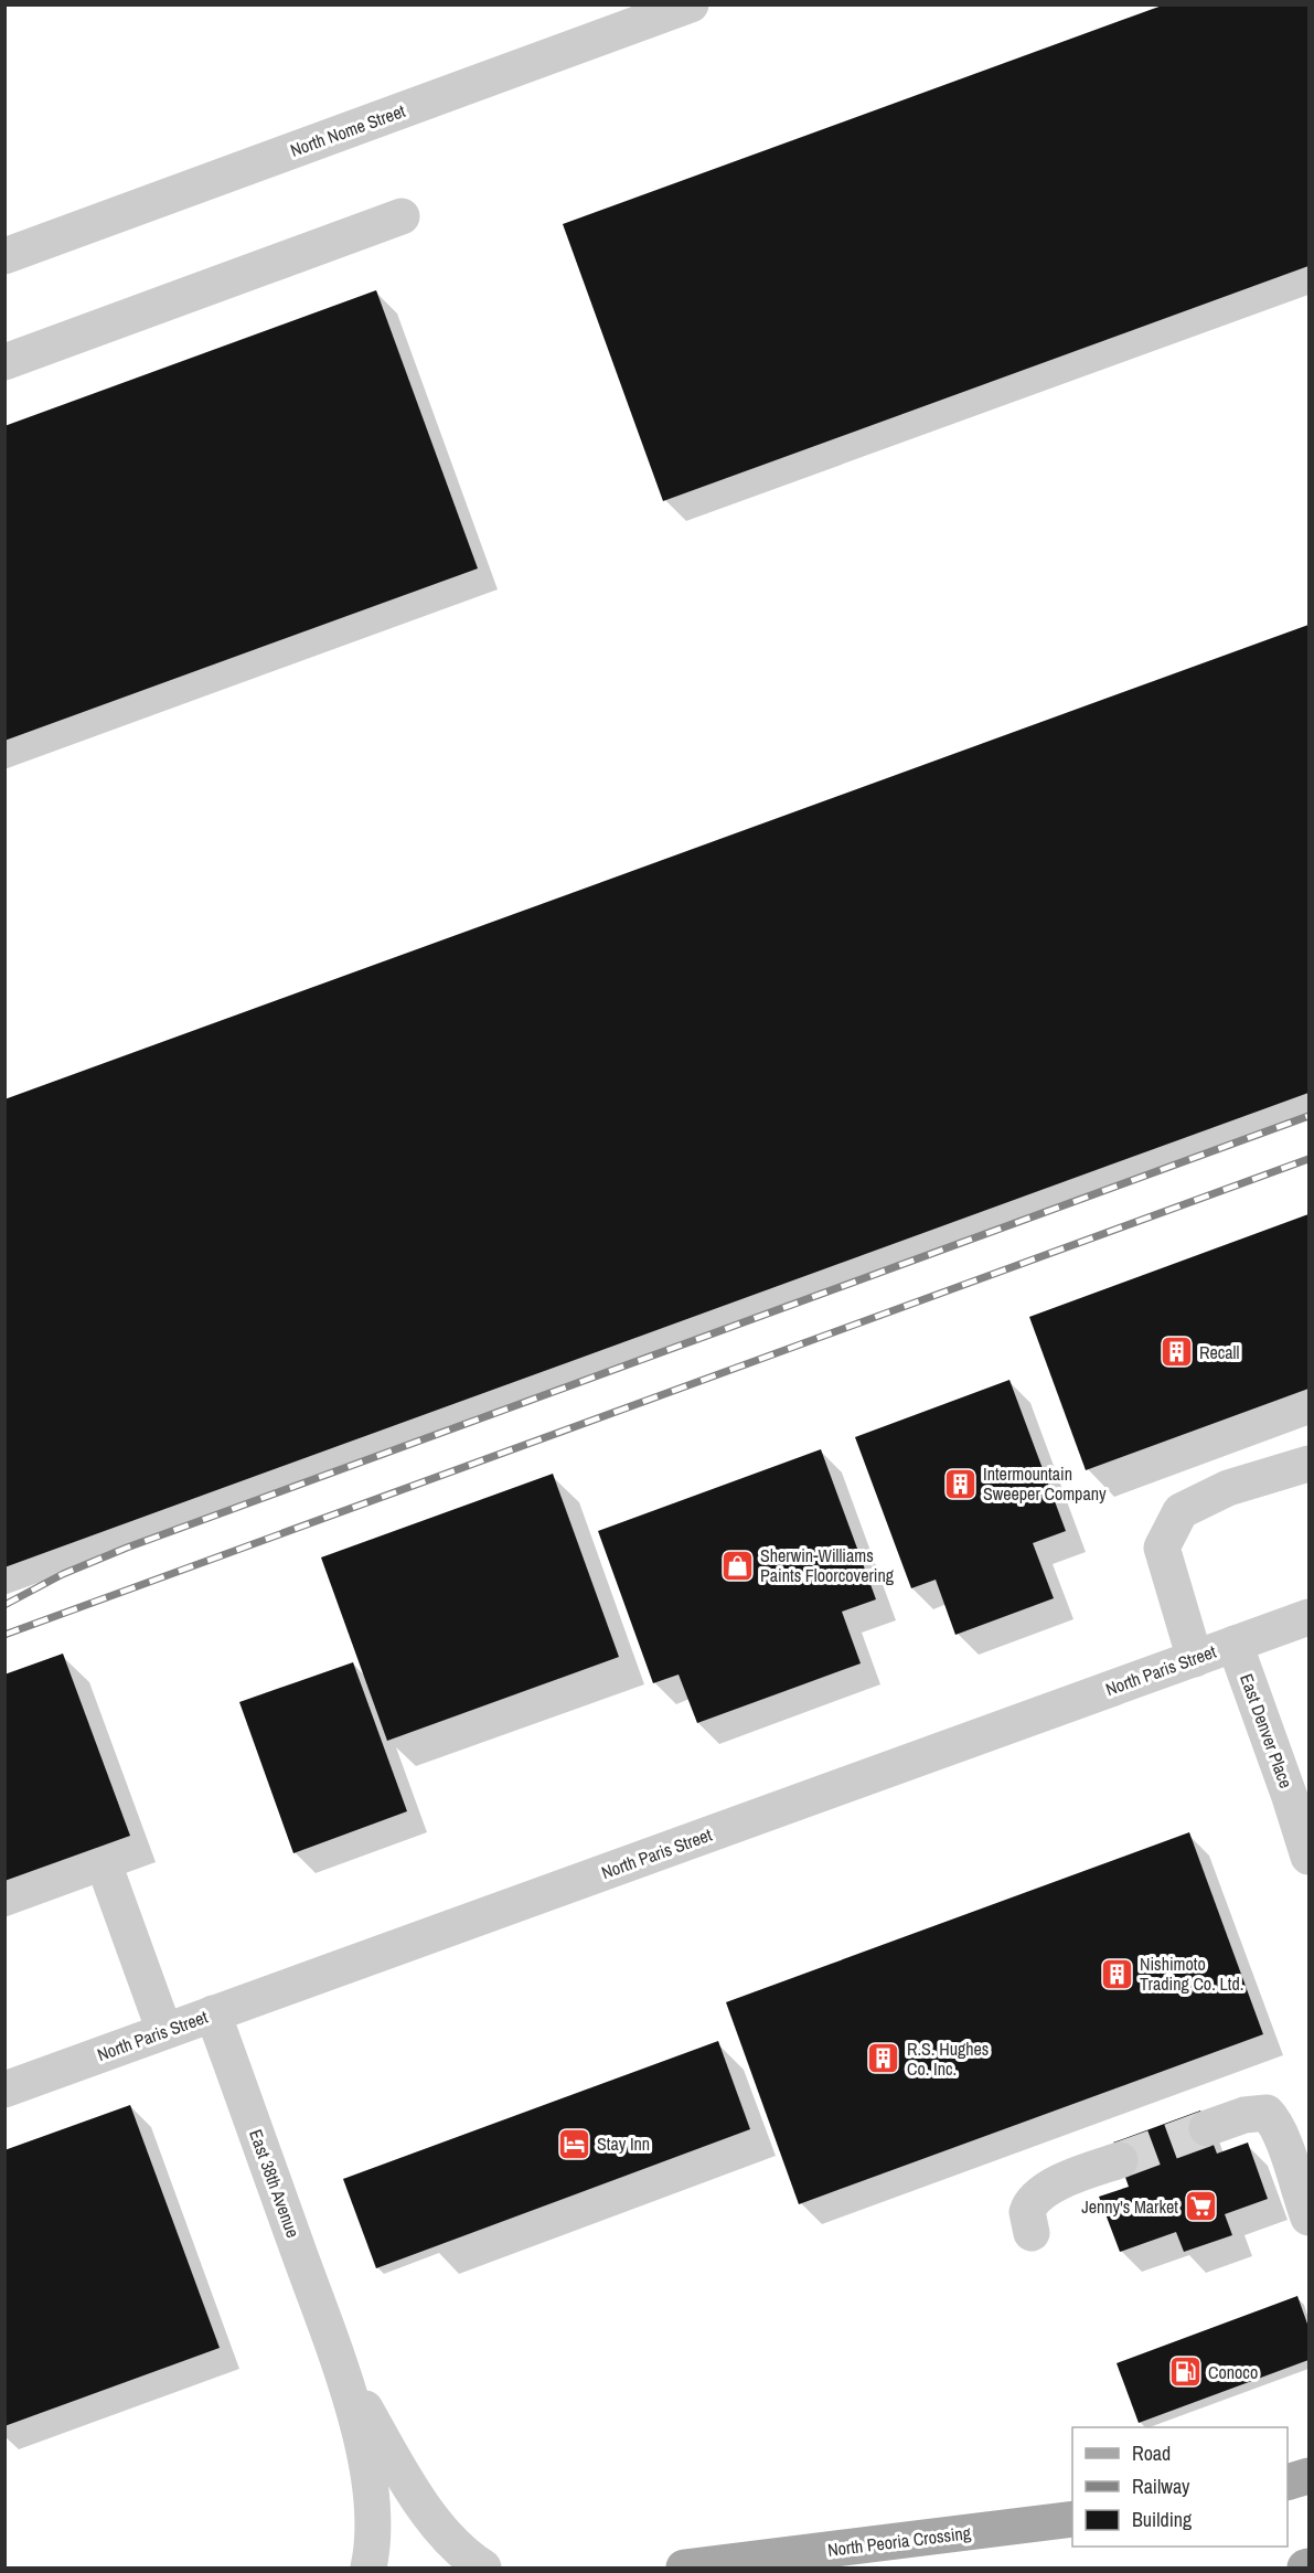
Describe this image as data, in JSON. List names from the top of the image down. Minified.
{"streets":{"main road":["North Peoria Crossing"],"street":["North Nome Street","North Paris Street","East Denver Place","East 38th Avenue"]},"crossings":[["North Paris Street","East Denver Place"],["North Paris Street","East 38th Avenue"]],"places":{"building":["Recall","Intermountain Sweeper Company","Nishimoto Trading Co. Ltd.","R.S. Hughes Co. Inc."],"shop":["Sherwin-Williams Paints Floorcovering"],"hotel":["Stay Inn"],"supermarket":["Jenny's Market"],"fuel station":["Conoco"]},"legend":["Road","Railway","Building"]}
